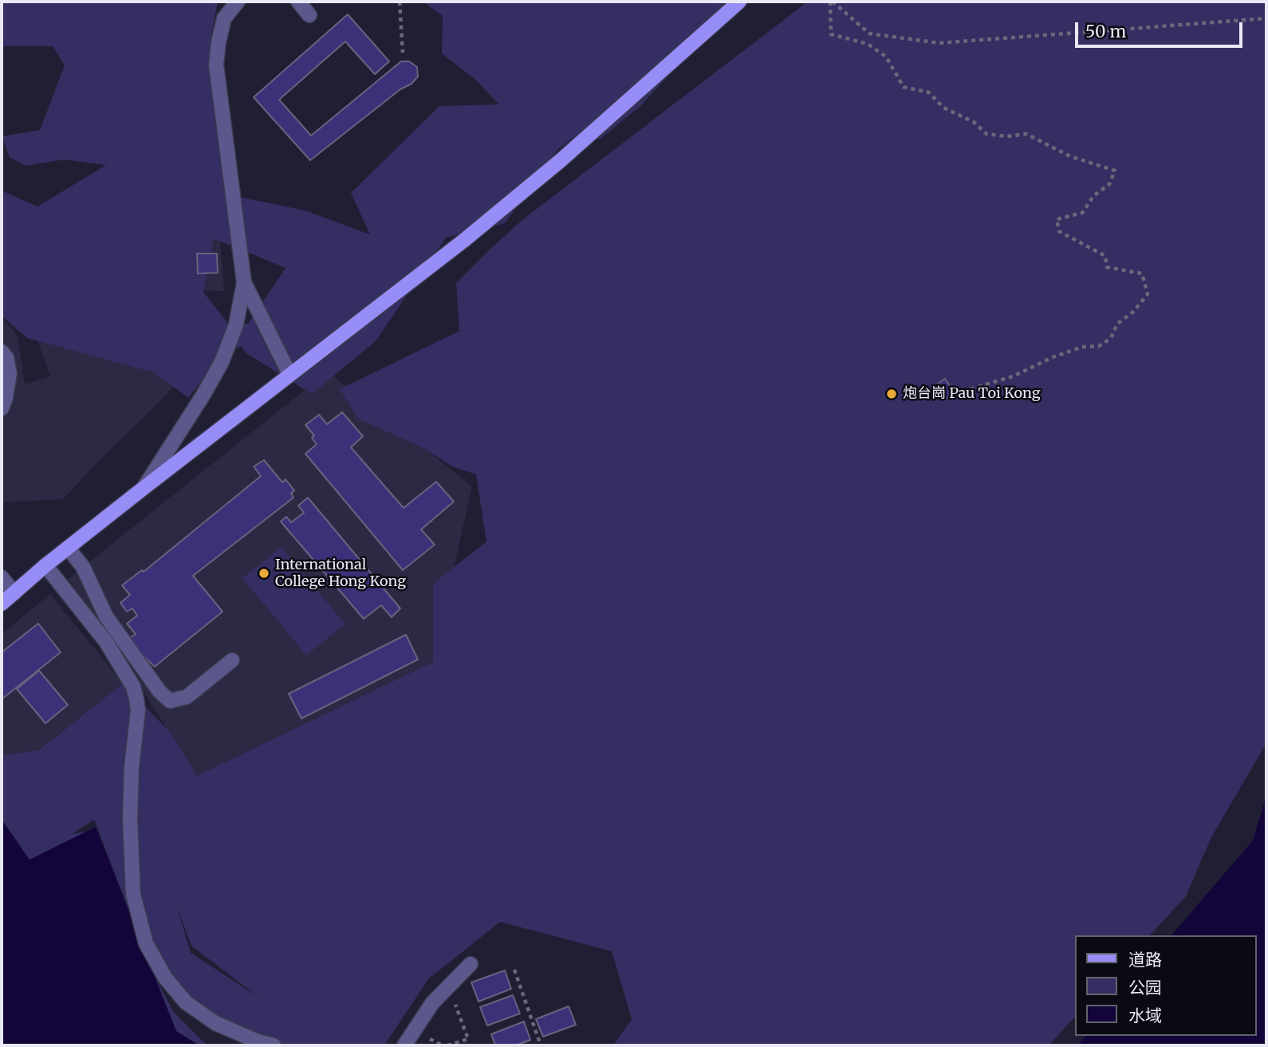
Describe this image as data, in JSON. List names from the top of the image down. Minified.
{"places":["炮台崗 Pau Toi Kong","International College Hong Kong"],"legend":["道路","公园","水域"],"scale_bar":"50 m"}
